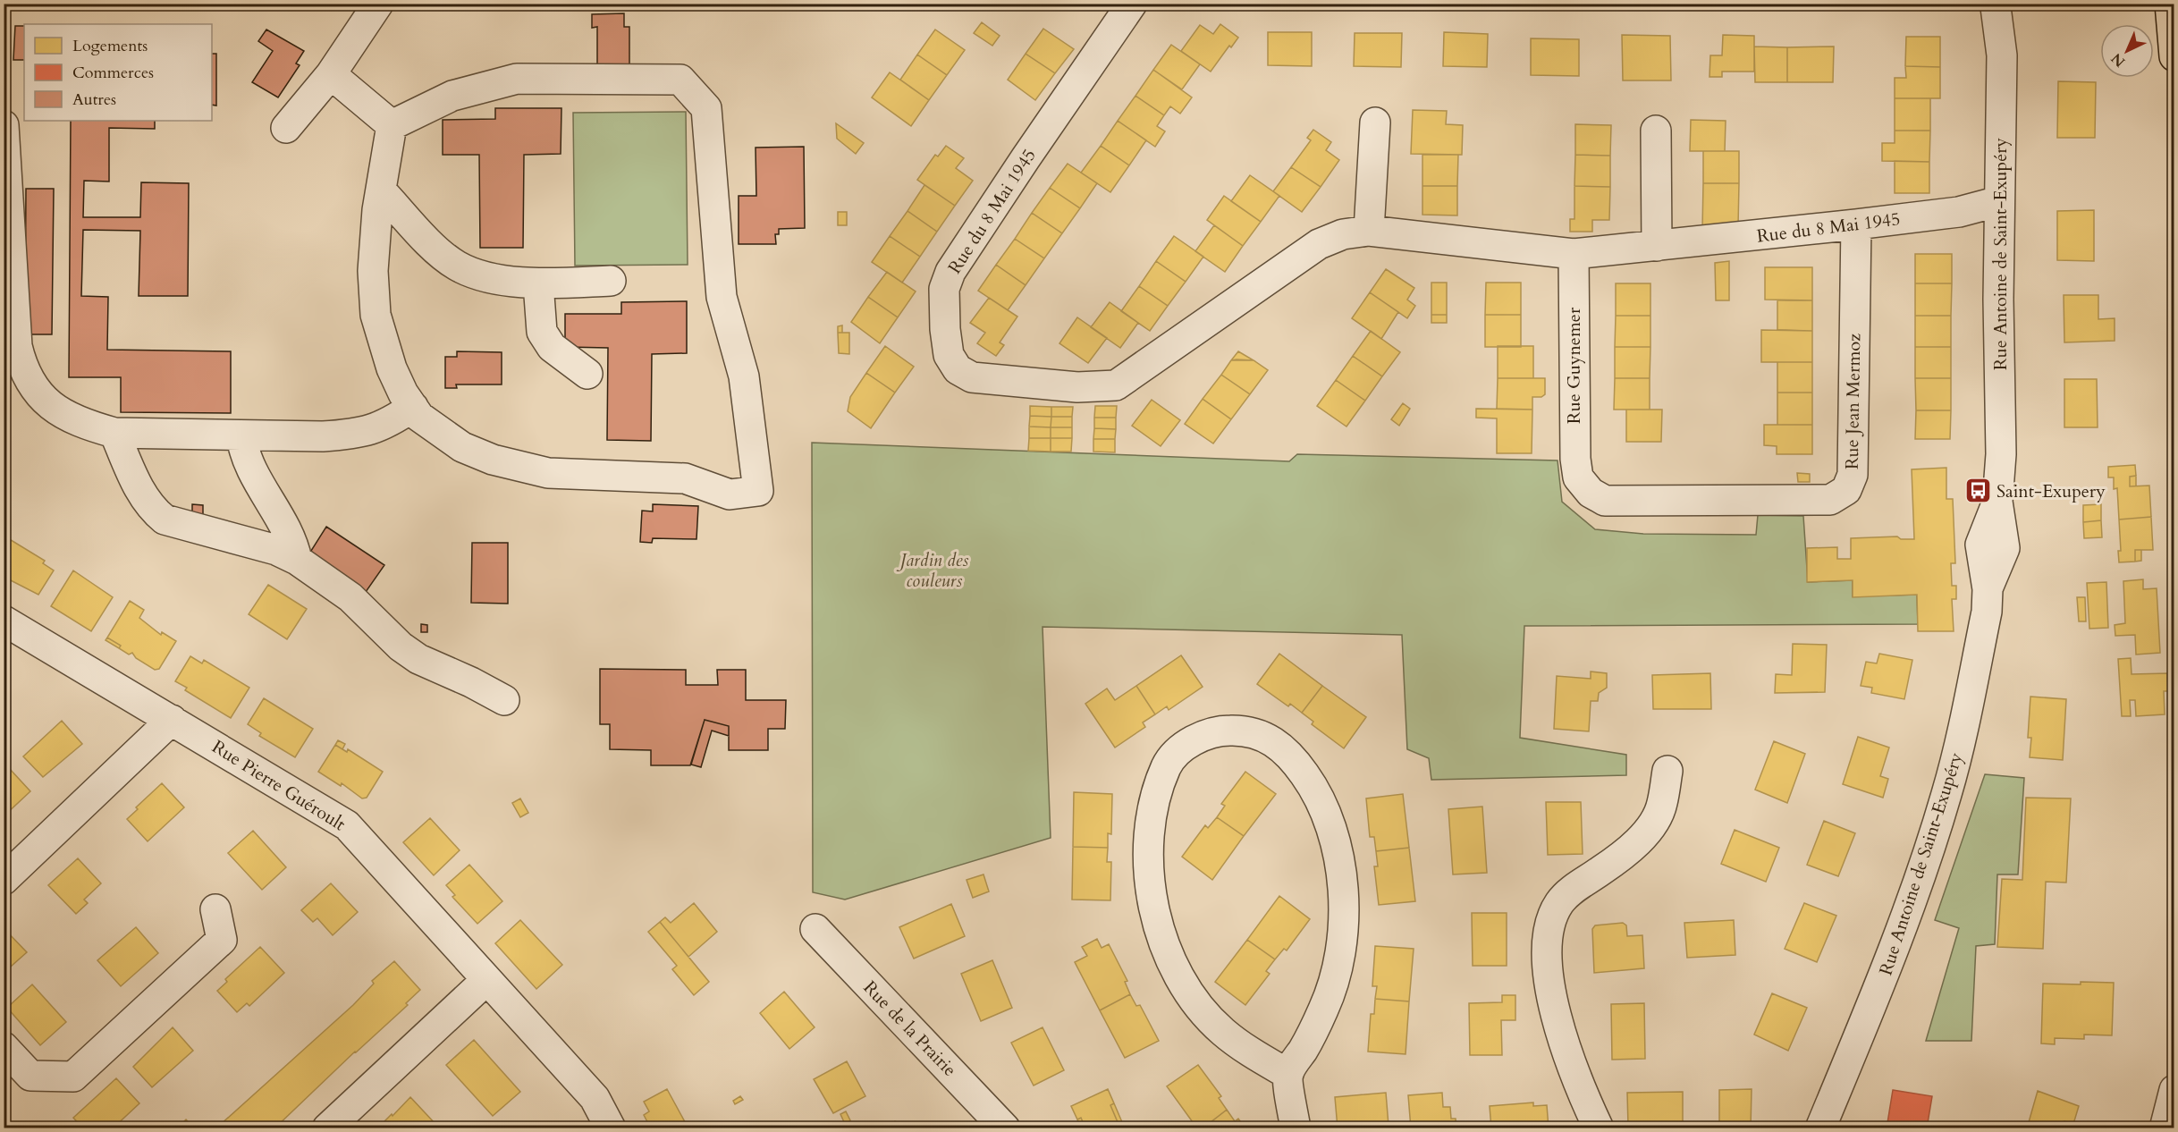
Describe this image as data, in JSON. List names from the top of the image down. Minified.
{"streets":{"street":["Rue du 8 Mai 1945","Rue Antoine de Saint-Exupéry","Rue Guynemer","Rue Jean Mermoz","Rue Pierre Guéroult","Rue de la Prairie"]},"crossings":[["Rue du 8 Mai 1945","Rue Antoine de Saint-Exupéry"],["Rue du 8 Mai 1945","Rue Guynemer"],["Rue du 8 Mai 1945","Rue Jean Mermoz"],["Rue Guynemer","Rue Jean Mermoz"]],"parks":["Jardin des couleurs"],"places":{"bus stop":["Saint-Exupery"]},"legend":["Logements","Commerces","Autres"],"north":"bottom left"}
